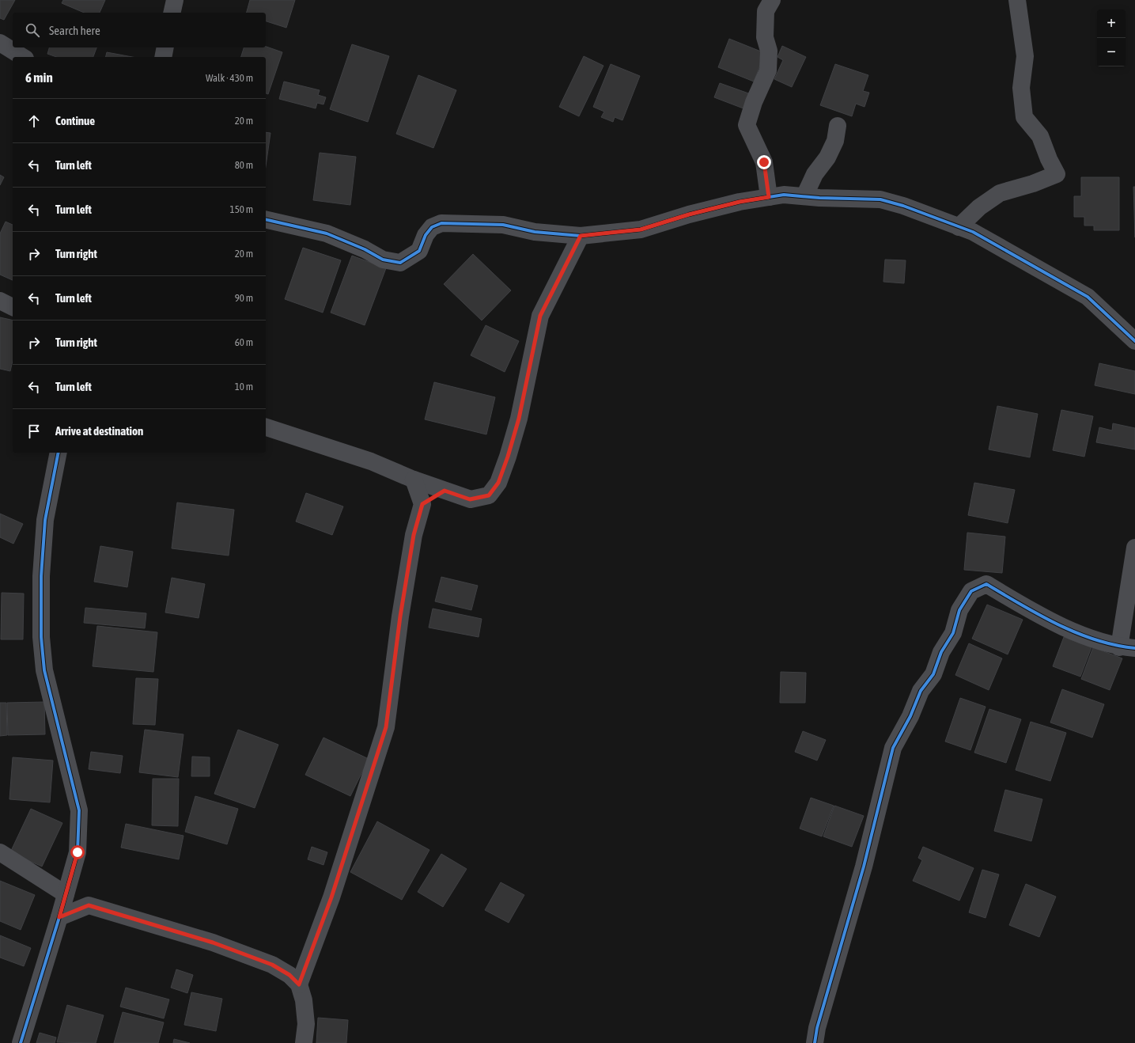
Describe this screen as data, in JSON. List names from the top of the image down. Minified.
{"page":{"map_buttons":["+","−"],"search":"Search here","heading":["6 min","Walk · 430 m"],"list":[["Continue","20 m"],["Turn left","80 m"],["Turn left","150 m"],["Turn right","20 m"],["Turn left","90 m"],["Turn right","60 m"],["Turn left","10 m"],"Arrive at destination"]}}
